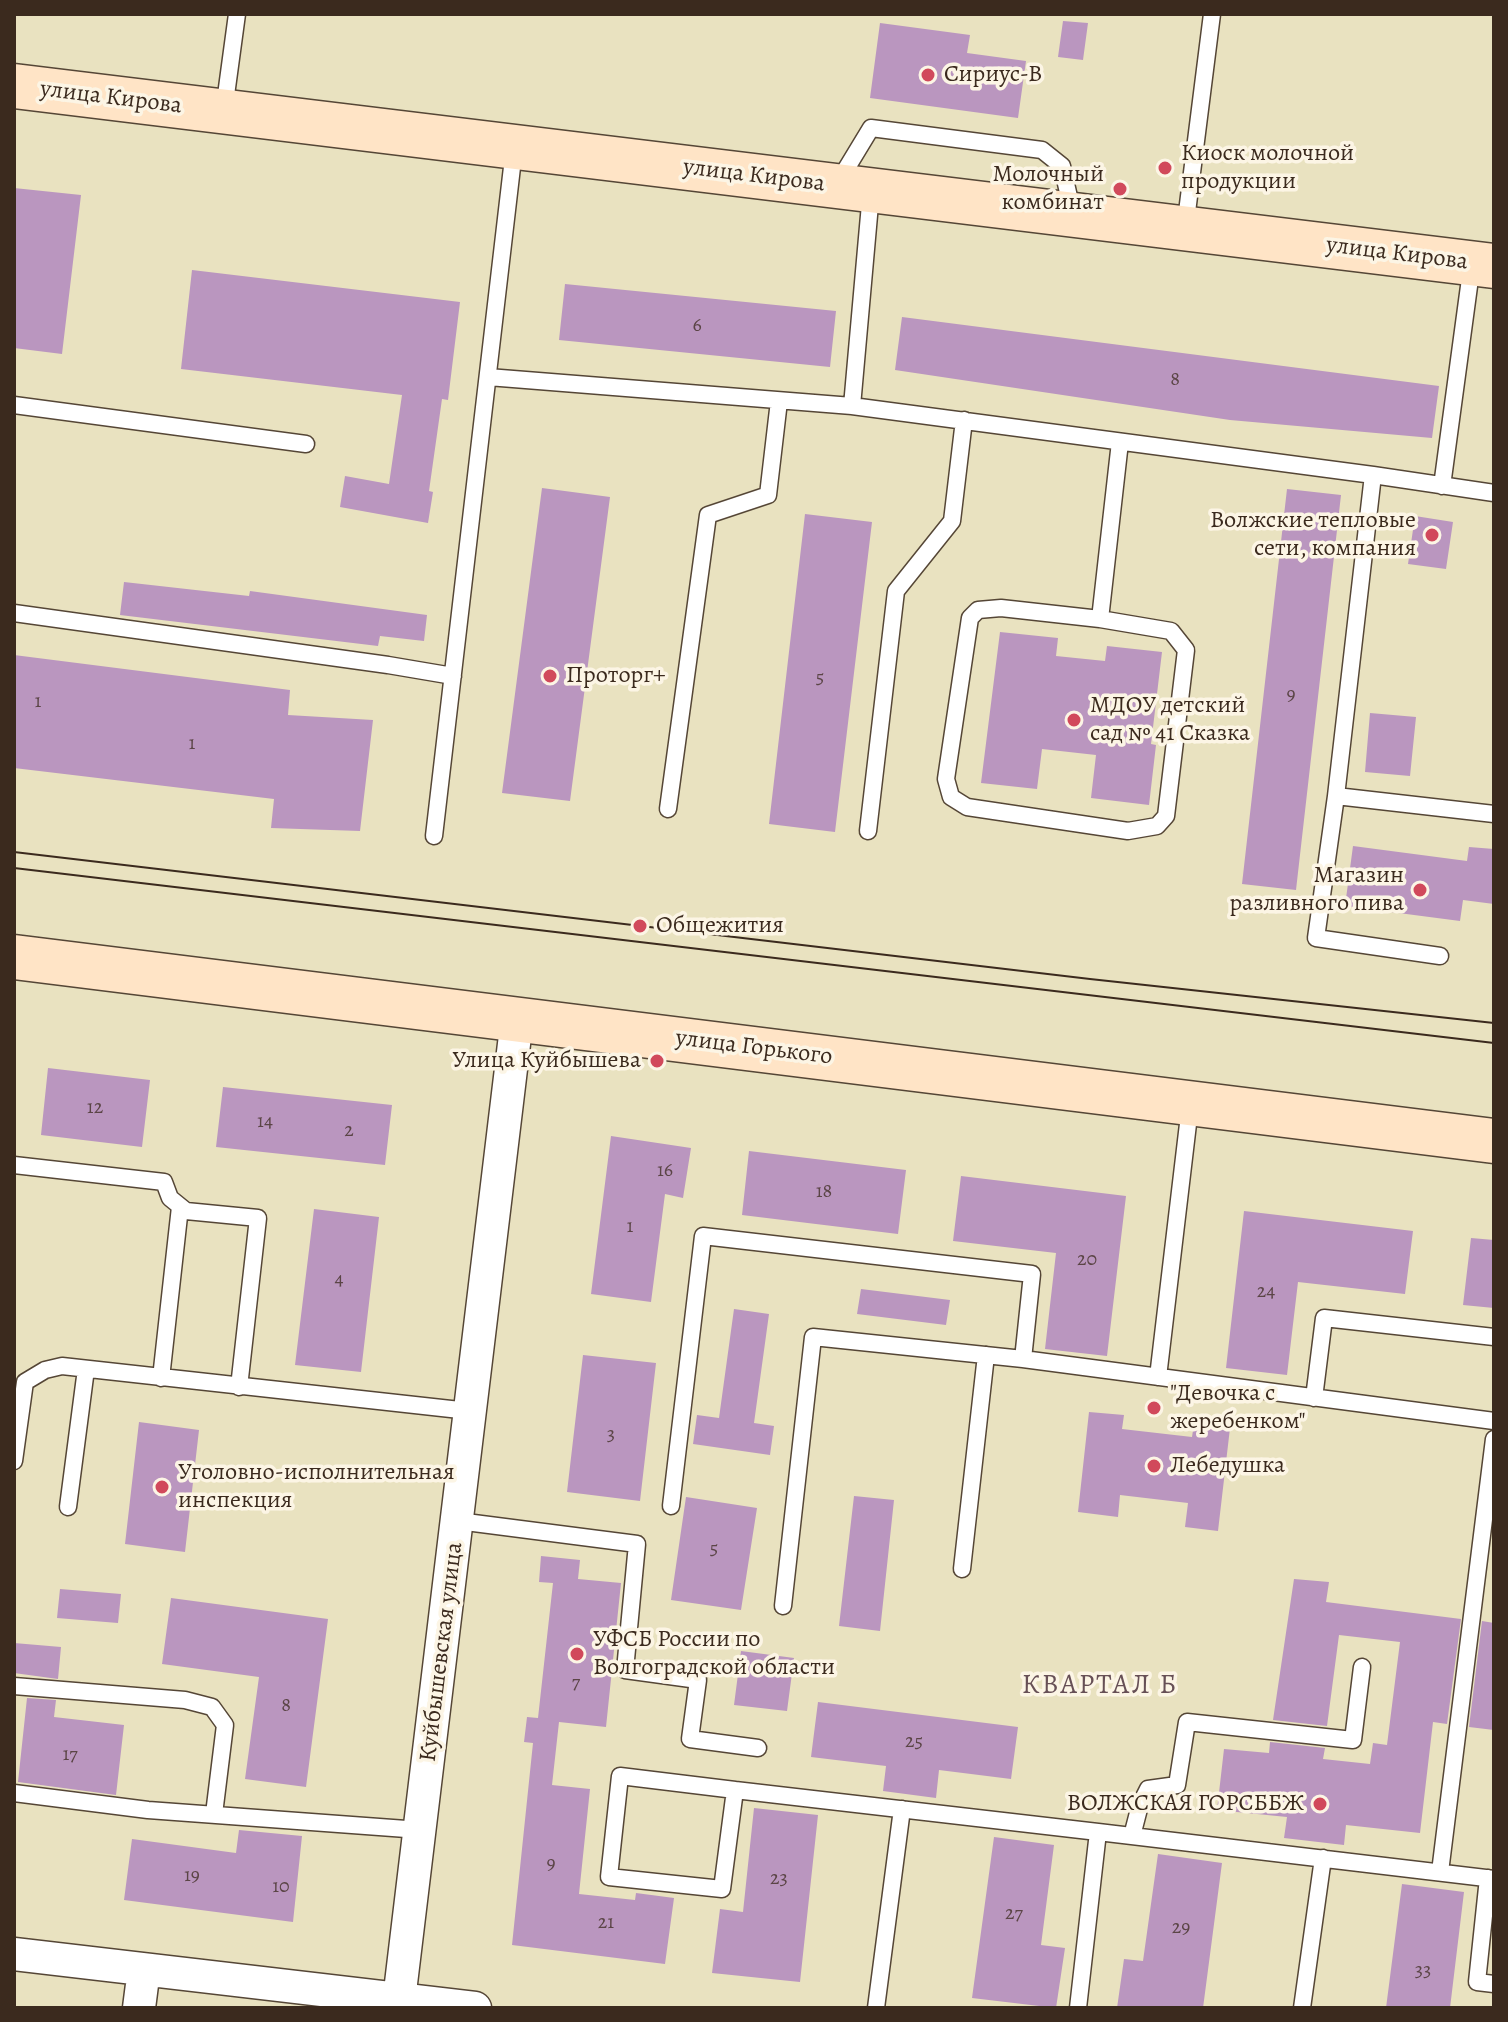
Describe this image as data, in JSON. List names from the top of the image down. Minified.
{"streets":{"street":["улица Кирова","улица Горького","Куйбышевская улица"]},"crossings":[["улица Горького","Куйбышевская улица"]],"districts":["КВАРТАЛ Б"],"places":["Сириус-В","Киоск молочной продукции","Молочный комбинат","Волжские тепловые сети, компания","Проторг+","МДОУ детский сад № 41 Сказка","Магазин разливного пива","Общежития","Улица Куйбышева","\"Девочка с жеребенком\"","Лебедушка","Уголовно-исполнительная инспекция","УФСБ России по Волгоградской области","ВОЛЖСКАЯ ГОРСББЖ"],"house_numbers":["6","8","5","9","1","1","12","14","2","16","18","1","20","4","24","3","5","7","8","25","17","9","19","23","10","27","21","29","33"]}
